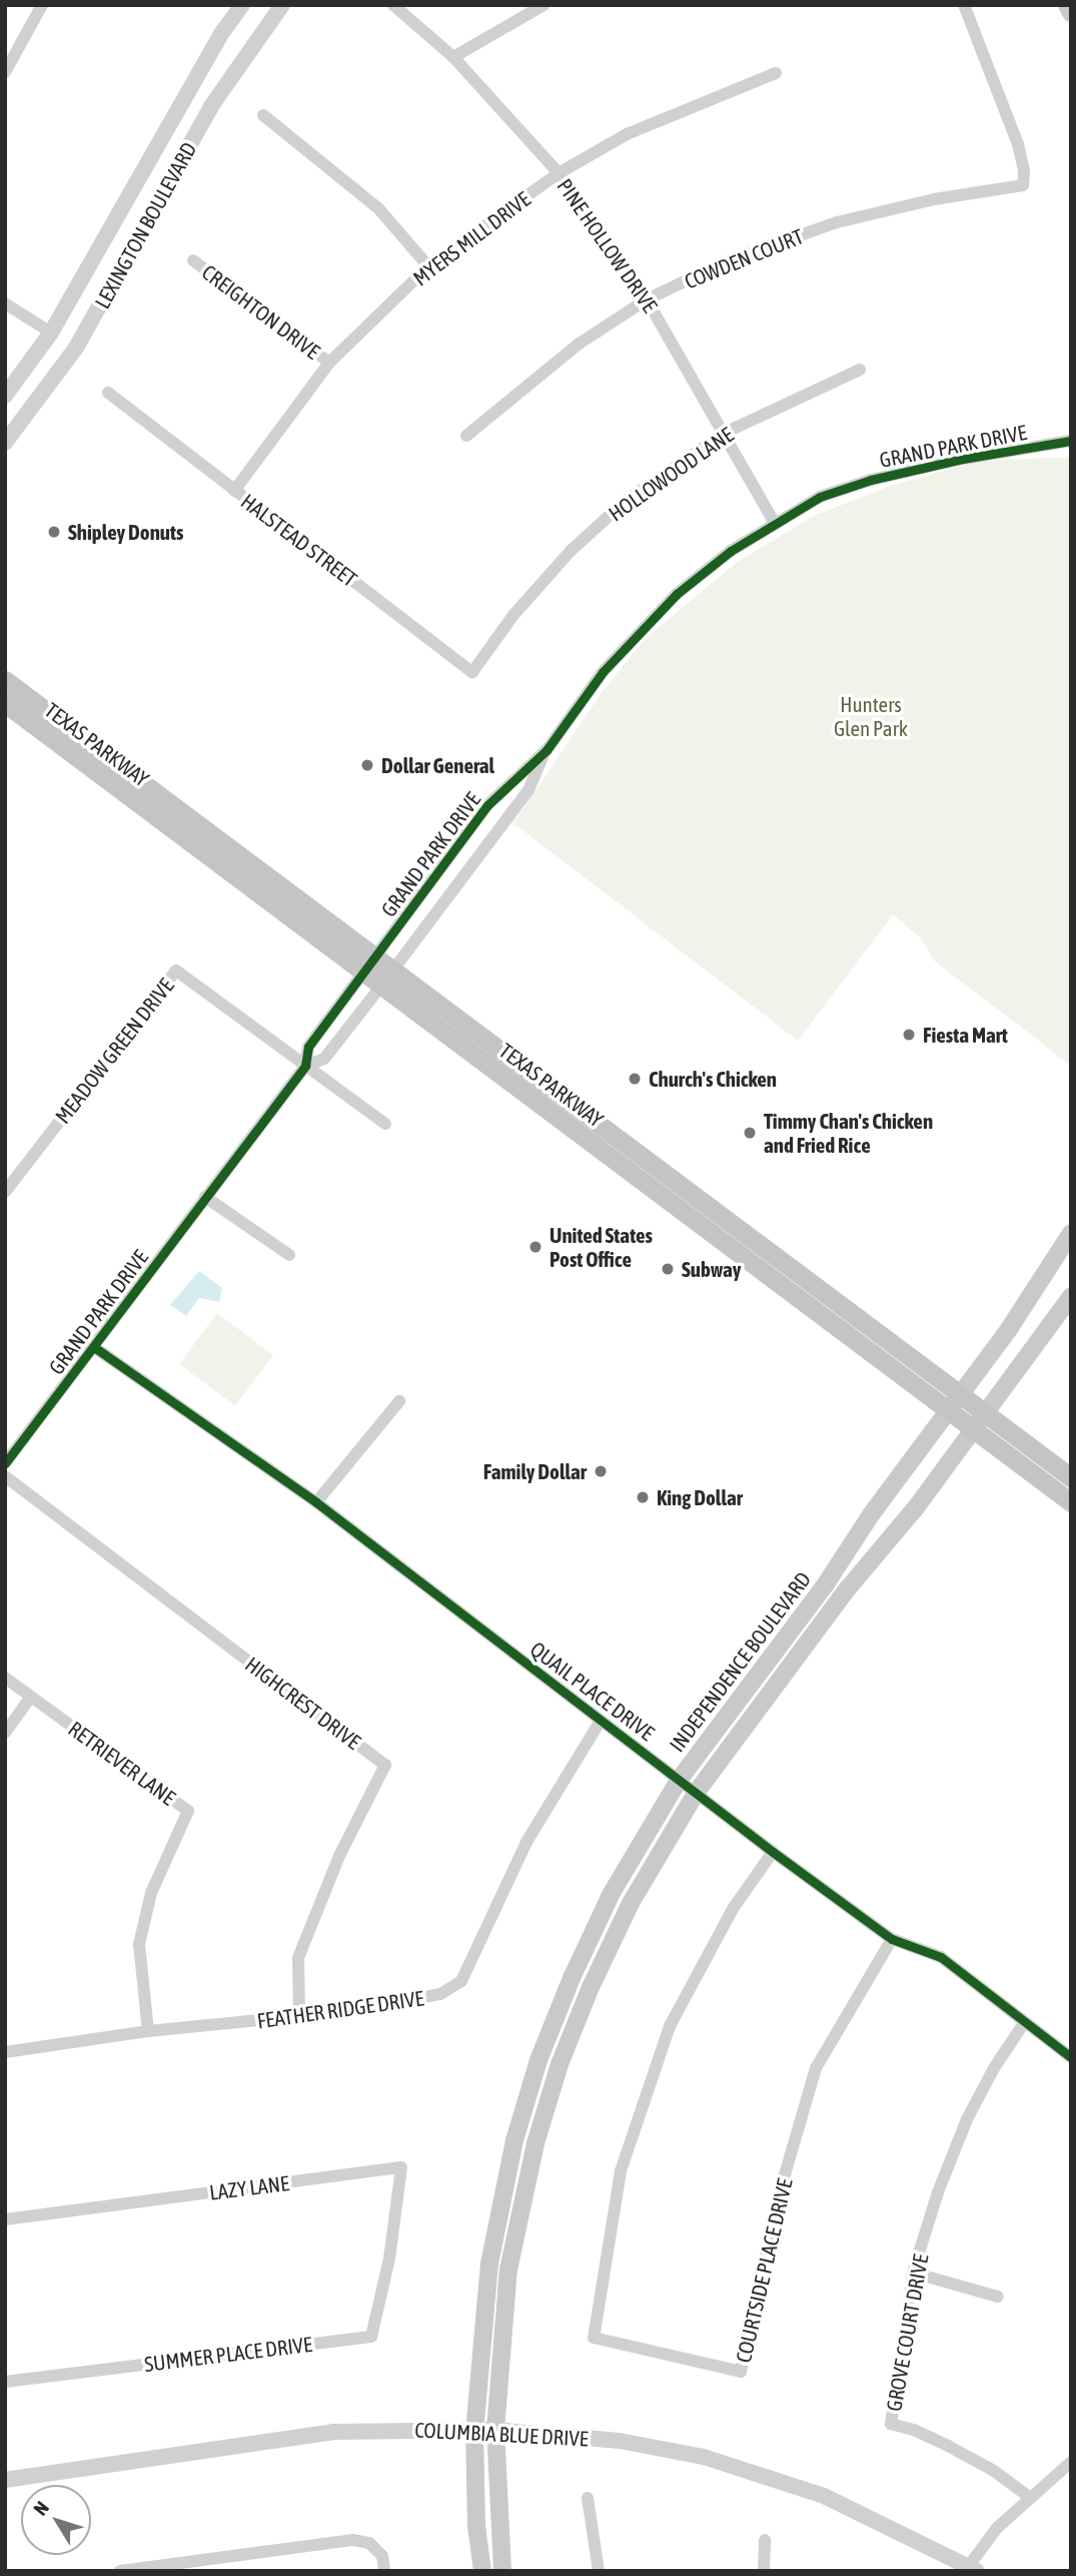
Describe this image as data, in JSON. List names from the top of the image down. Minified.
{"streets":{"main road":["TEXAS PARKWAY","INDEPENDENCE BOULEVARD"],"street":["LEXINGTON BOULEVARD","MYERS MILL DRIVE","PINE HOLLOW DRIVE","COWDEN COURT","CREIGHTON DRIVE","GRAND PARK DRIVE","HOLLOWOOD LANE","HALSTEAD STREET","MEADOW GREEN DRIVE","QUAIL PLACE DRIVE","HIGHCREST DRIVE","RETRIEVER LANE","FEATHER RIDGE DRIVE","LAZY LANE","COURTSIDE PLACE DRIVE","GROVE COURT DRIVE","SUMMER PLACE DRIVE","COLUMBIA BLUE DRIVE"]},"crossings":[["MYERS MILL DRIVE","PINE HOLLOW DRIVE"],["MYERS MILL DRIVE","CREIGHTON DRIVE"],["MYERS MILL DRIVE","HALSTEAD STREET"],["PINE HOLLOW DRIVE","COWDEN COURT"],["PINE HOLLOW DRIVE","GRAND PARK DRIVE"],["PINE HOLLOW DRIVE","HOLLOWOOD LANE"],["GRAND PARK DRIVE","TEXAS PARKWAY"],["GRAND PARK DRIVE","MEADOW GREEN DRIVE"],["GRAND PARK DRIVE","QUAIL PLACE DRIVE"],["HOLLOWOOD LANE","HALSTEAD STREET"],["TEXAS PARKWAY","INDEPENDENCE BOULEVARD"],["INDEPENDENCE BOULEVARD","QUAIL PLACE DRIVE"],["INDEPENDENCE BOULEVARD","COLUMBIA BLUE DRIVE"],["QUAIL PLACE DRIVE","FEATHER RIDGE DRIVE"],["QUAIL PLACE DRIVE","COURTSIDE PLACE DRIVE"],["QUAIL PLACE DRIVE","GROVE COURT DRIVE"],["HIGHCREST DRIVE","FEATHER RIDGE DRIVE"],["RETRIEVER LANE","FEATHER RIDGE DRIVE"],["LAZY LANE","SUMMER PLACE DRIVE"]],"parks":["Hunters Glen Park"],"places":["Shipley Donuts","Dollar General","Fiesta Mart","Church's Chicken","Timmy Chan's Chicken and Fried Rice","United States Post Office","Subway","Family Dollar","King Dollar"],"north":"top left"}
